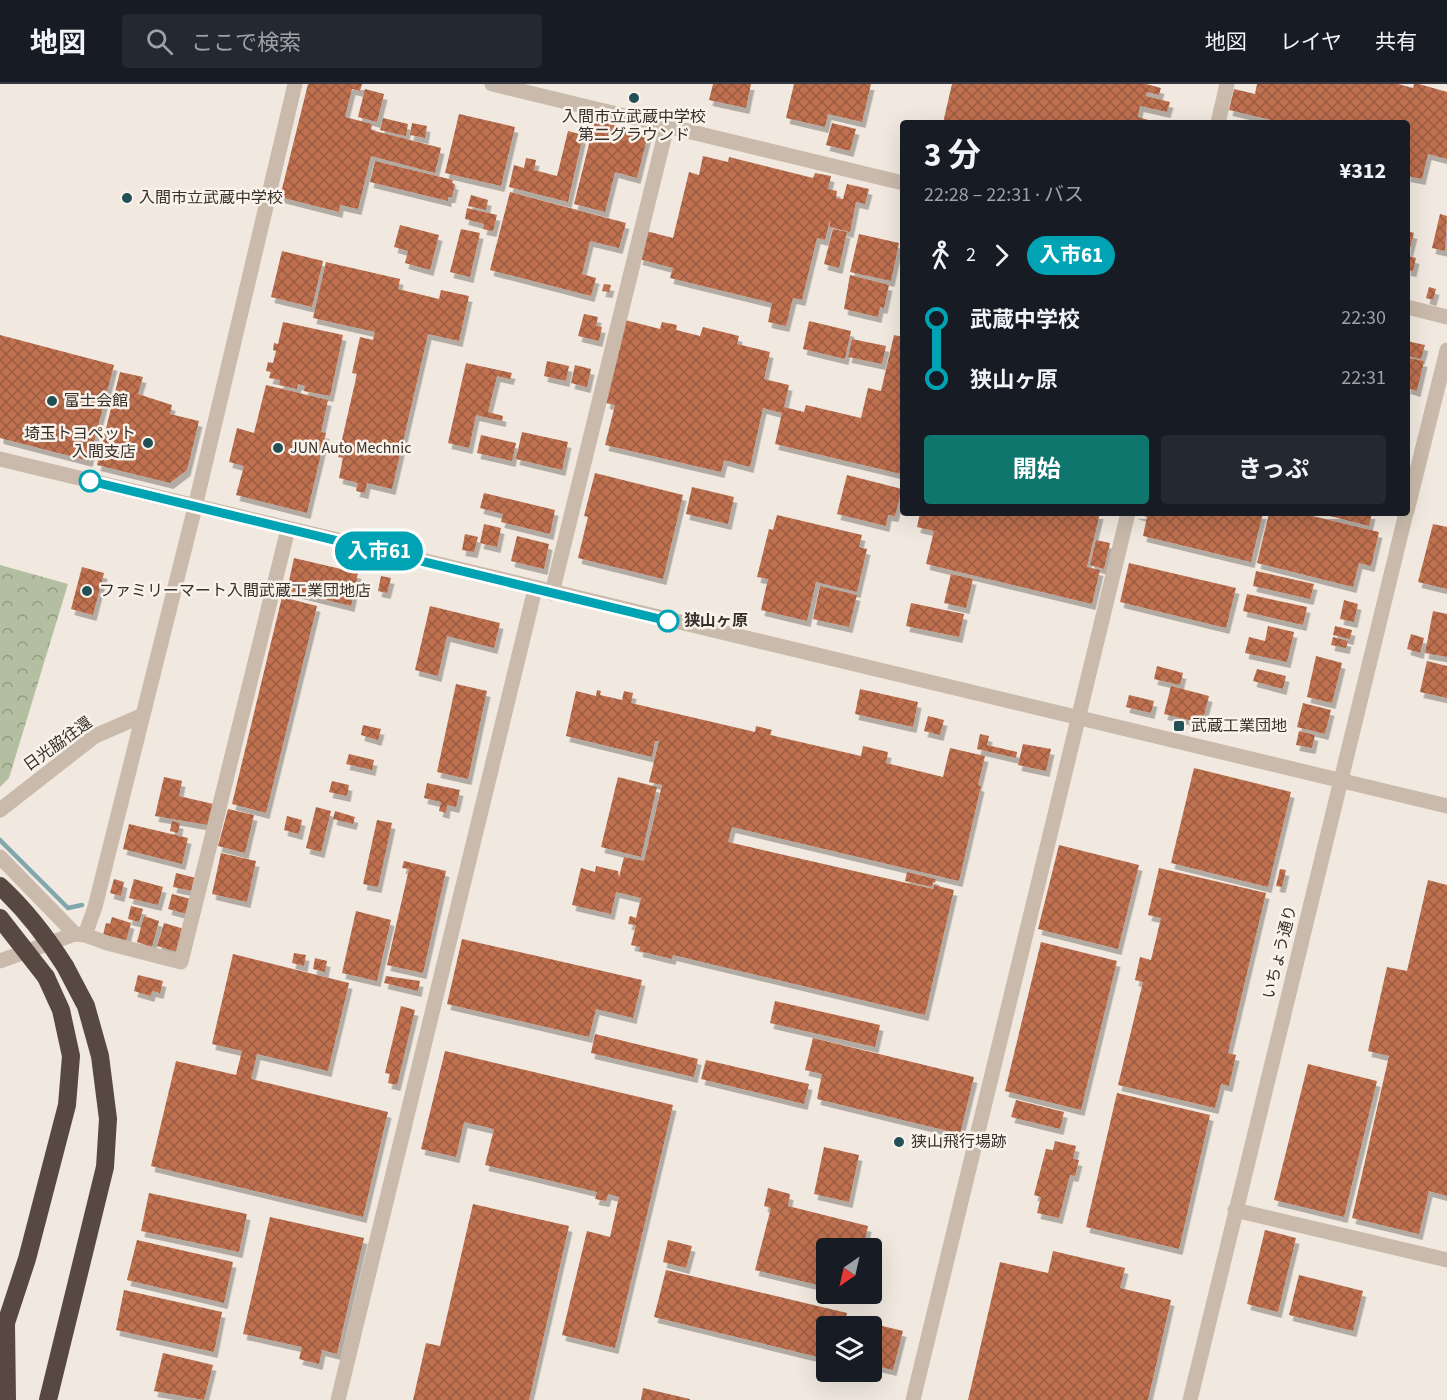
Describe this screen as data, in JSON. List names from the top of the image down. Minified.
{"streets":{"street":["日光脇往還","いちょう通り"]},"places":{"other":["入間市立武蔵中学校 第二グラウンド","入間市立武蔵中学校","富士会館","埼玉トヨペット 入間支店","JUN Auto Mechnic","ファミリーマート入間武蔵工業団地店","狭山ヶ原","狭山飛行場跡"],"transit":["武蔵工業団地"]},"lines":["bus line 入市61"],"north":"bottom left","page":{"header":"地図","search":"ここで検索","nav":["地図","レイヤ","共有"],"on_map":"入市61","heading":["3 分","22:28 – 22:31 · バス","¥312"],"legs":["2","入市61"],"list":[{"name":"武蔵中学校","value":"22:30"},{"name":"狭山ヶ原","value":"22:31"}],"buttons":["開始","きっぷ"]}}
